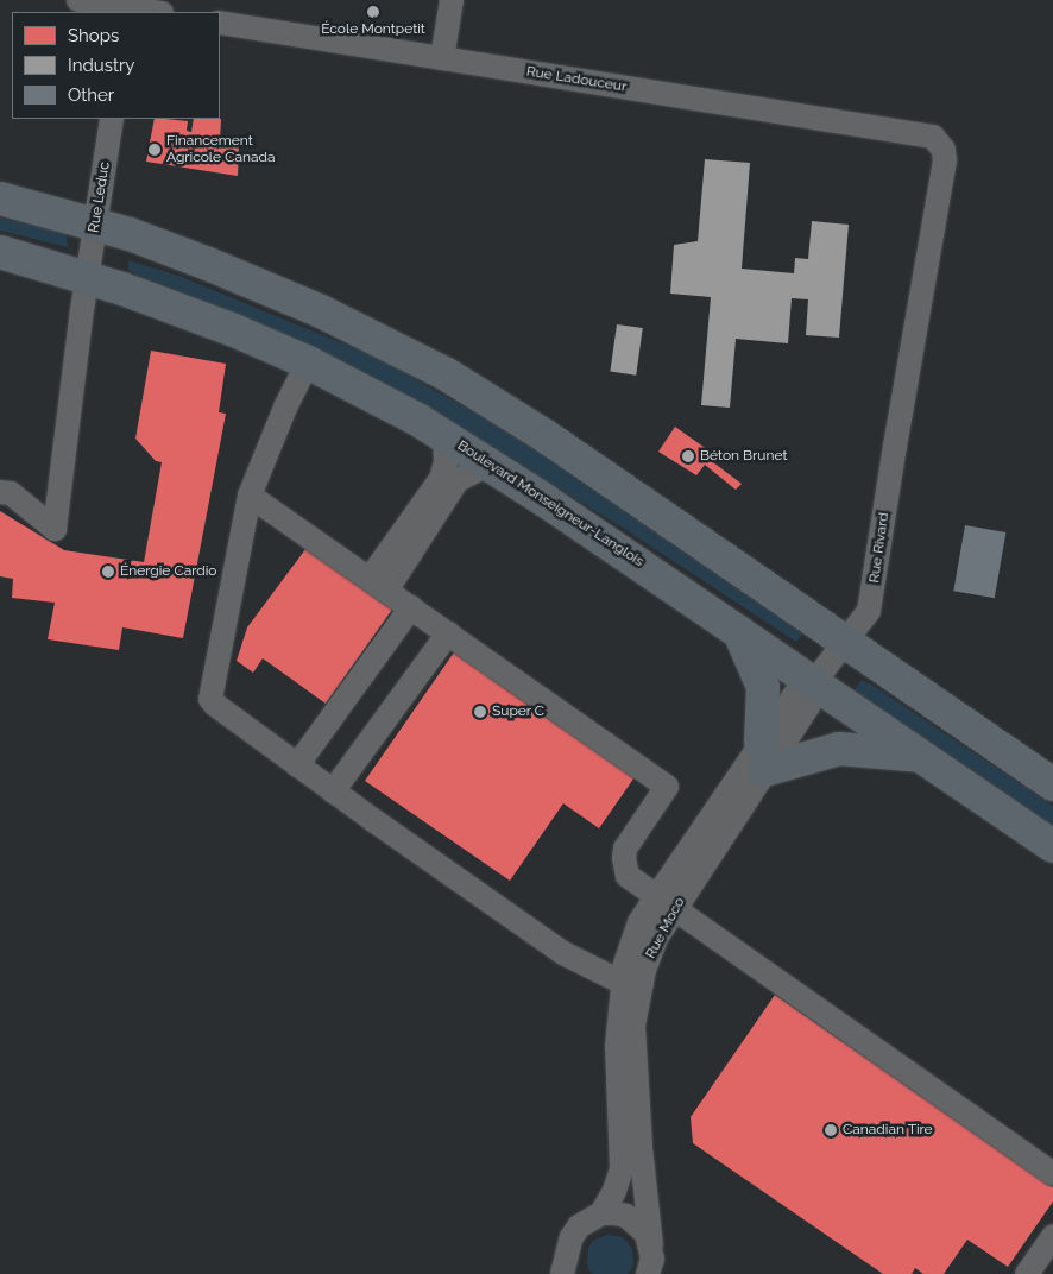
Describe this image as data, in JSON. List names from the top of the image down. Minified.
{"streets":{"highway":["Boulevard Monseigneur-Langlois"],"street":["Rue Ladouceur","Rue Leduc","Rue Rivard","Rue Moco"]},"crossings":[["Rue Ladouceur","Rue Rivard"],["Rue Leduc","Boulevard Monseigneur-Langlois"],["Boulevard Monseigneur-Langlois","Rue Moco"],["Rue Rivard","Rue Moco"]],"places":["École Montpetit","Financement Agricole Canada","Béton Brunet","Énergie Cardio","Super C","Canadian Tire"],"legend":["Shops","Industry","Other"]}
